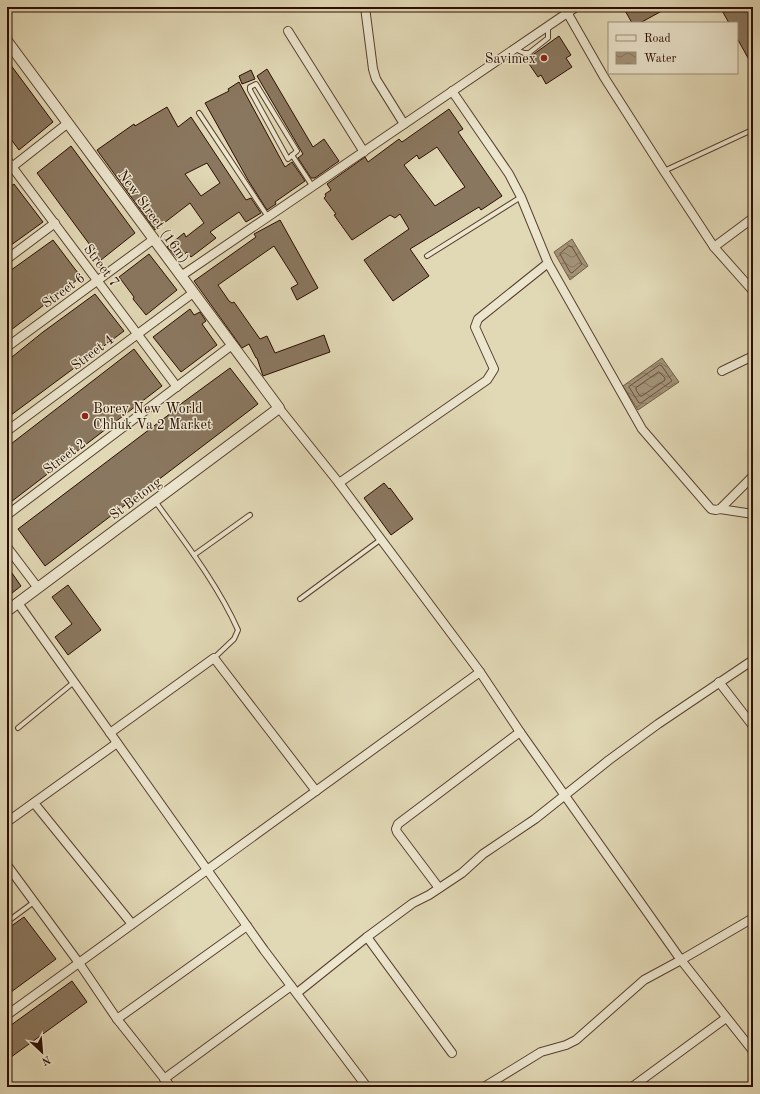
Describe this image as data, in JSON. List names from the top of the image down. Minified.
{"streets":{"street":["New Street (16m)","Street 7","Street 6","Street 4","Street 2","St Betong"]},"crossings":[["New Street (16m)","Street 6"],["New Street (16m)","Street 4"],["New Street (16m)","Street 2"],["New Street (16m)","St Betong"],["Street 7","Street 6"],["Street 7","Street 4"],["Street 7","Street 2"]],"places":["Savimex","Borey New World Chhuk Va 2 Market"],"legend":["Road","Water"],"north":"bottom right"}
